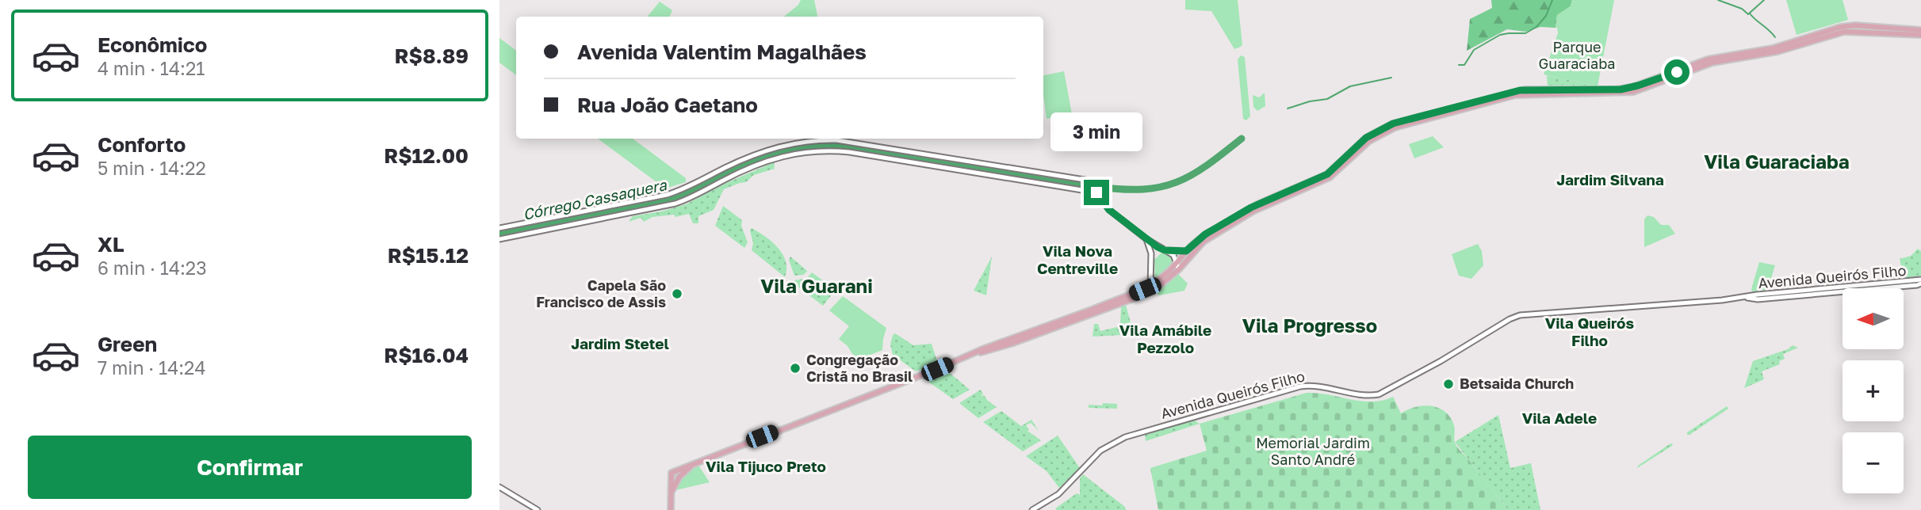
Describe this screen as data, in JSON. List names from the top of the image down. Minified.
{"streets":{"main road":["Avenida Queirós Filho"]},"districts":["Vila Guaraciaba","Jardim Silvana","Vila Nova Centreville","Vila Guarani","Vila Queirós Filho","Vila Progresso","Vila Amábile Pezzolo","Jardim Stetel","Vila Adele","Vila Tijuco Preto"],"water":["Córrego Cassaquera"],"parks":["Parque Guaraciaba","Memorial Jardim Santo André"],"places":["Capela São Francisco de Assis","Congregação Cristã no Brasil","Betsaida Church"],"north":"left","page":{"list":[{"name":"Econômico","note":"4 min · 14:21","value":"R$8.89"},{"name":"Conforto","note":"5 min · 14:22","value":"R$12.00"},{"name":"XL","note":"6 min · 14:23","value":"R$15.12"},{"name":"Green","note":"7 min · 14:24","value":"R$16.04"}],"banner":["Avenida Valentim Magalhães","Rua João Caetano"],"bubble":"3 min","map_buttons":["+","−"],"buttons":"Confirmar"}}
